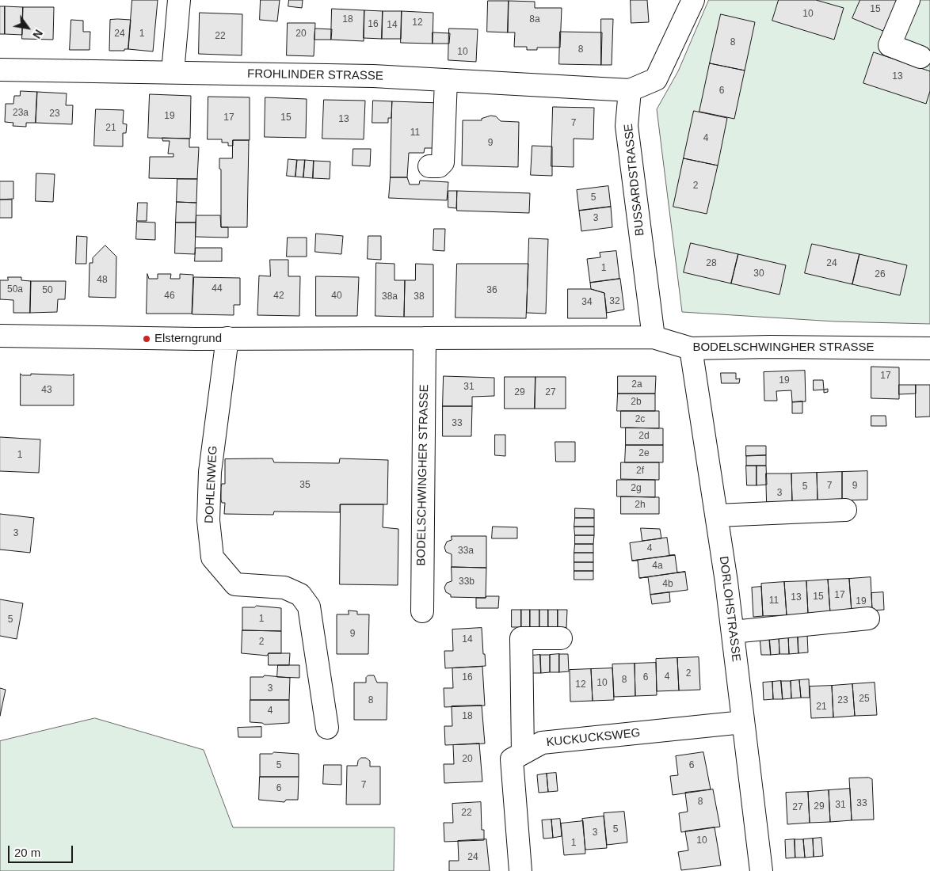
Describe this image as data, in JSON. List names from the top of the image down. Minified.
{"streets":{"street":["FROHLINDER STRASSE","BUSSARDSTRASSE","BODELSCHWINGHER STRASSE","DOHLENWEG","DORLOHSTRASSE","KUCKUCKSWEG"]},"crossings":[["FROHLINDER STRASSE","BUSSARDSTRASSE"],["BUSSARDSTRASSE","BODELSCHWINGHER STRASSE"],["BODELSCHWINGHER STRASSE","DOHLENWEG"],["BODELSCHWINGHER STRASSE","DORLOHSTRASSE"],["DORLOHSTRASSE","KUCKUCKSWEG"]],"places":["Elsterngrund"],"house_numbers":["15","10","18","8a","12","16","14","24","1","20","22","8","8","10","13","6","23a","23","19","17","15","13","7","21","11","4","9","2","5","3","28","24","1","30","26","48","44","50a","50","36","46","42","40","38a","38","32","34","17","19","2a","31","43","29","27","2b","2c","33","2d","2e","1","2f","35","7","9","5","2g","3","2h","3","4","33a","4a","33b","4b","17","15","13","11","19","1","5","9","14","2","2","4","16","6","8","10","12","3","25","8","23","21","4","18","20","5","6","7","6","8","33","31","29","27","22","5","3","10","1","24"],"scale_bar":"20 m","north":"bottom right"}
